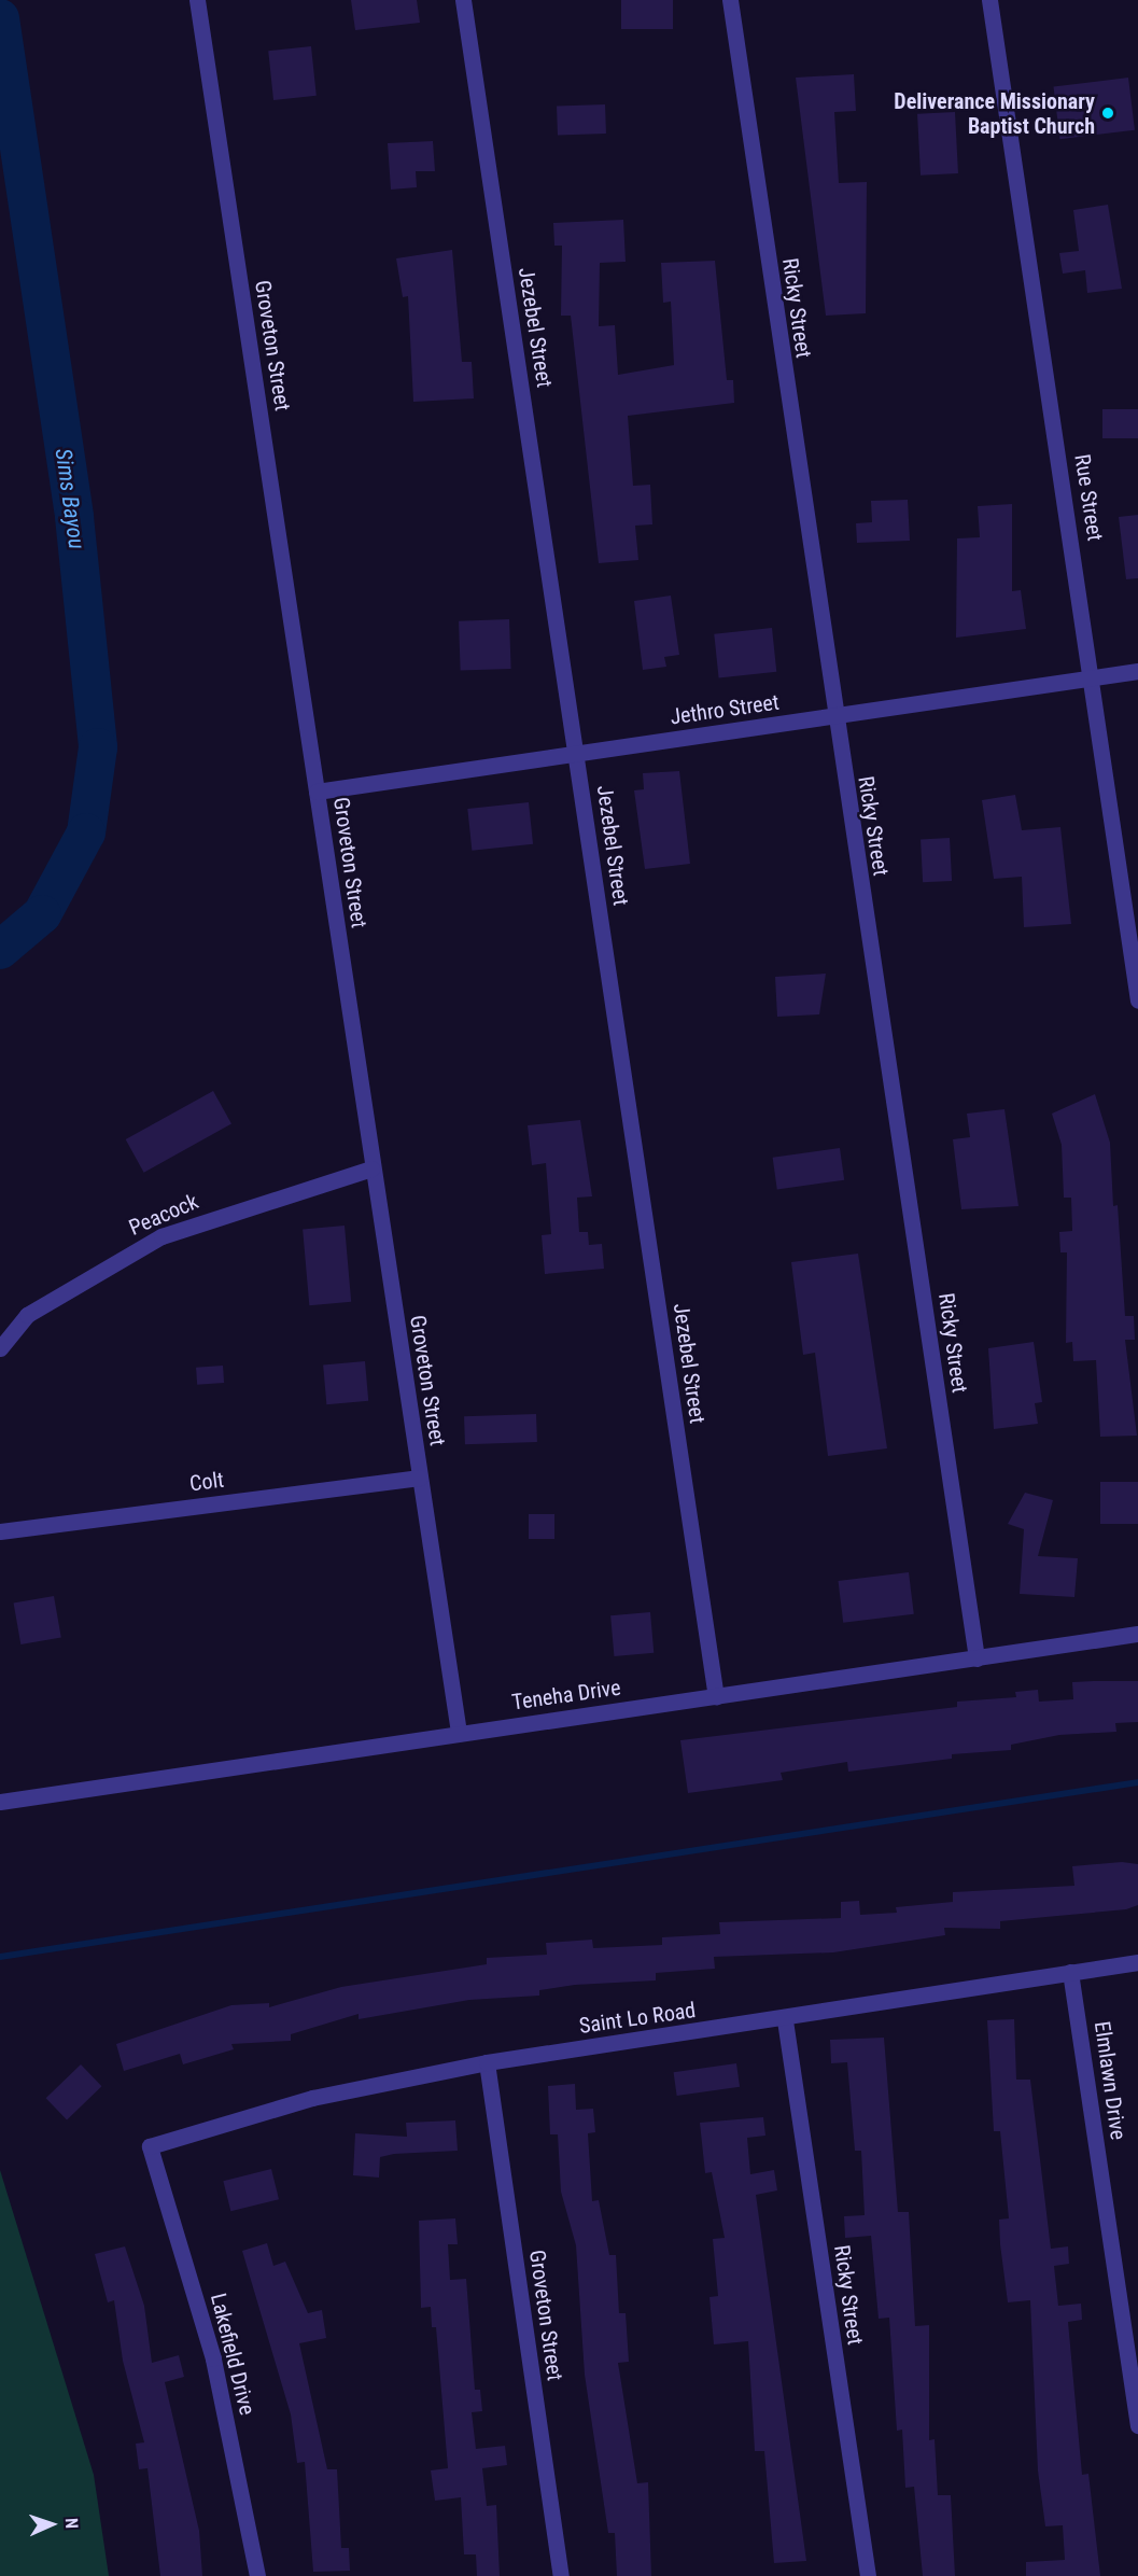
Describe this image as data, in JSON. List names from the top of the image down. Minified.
{"streets":{"street":["Ricky Street","Jezebel Street","Groveton Street","Rue Street","Jethro Street","Peacock","Colt","Teneha Drive","Saint Lo Road","Elmlawn Drive","Lakefield Drive"]},"crossings":[["Ricky Street","Jethro Street"],["Ricky Street","Teneha Drive"],["Ricky Street","Saint Lo Road"],["Jezebel Street","Jethro Street"],["Jezebel Street","Teneha Drive"],["Groveton Street","Jethro Street"],["Groveton Street","Peacock"],["Groveton Street","Colt"],["Groveton Street","Teneha Drive"],["Groveton Street","Saint Lo Road"],["Rue Street","Jethro Street"],["Saint Lo Road","Elmlawn Drive"],["Saint Lo Road","Lakefield Drive"]],"water":["Sims Bayou"],"places":["Deliverance Missionary Baptist Church"],"north":"right"}
